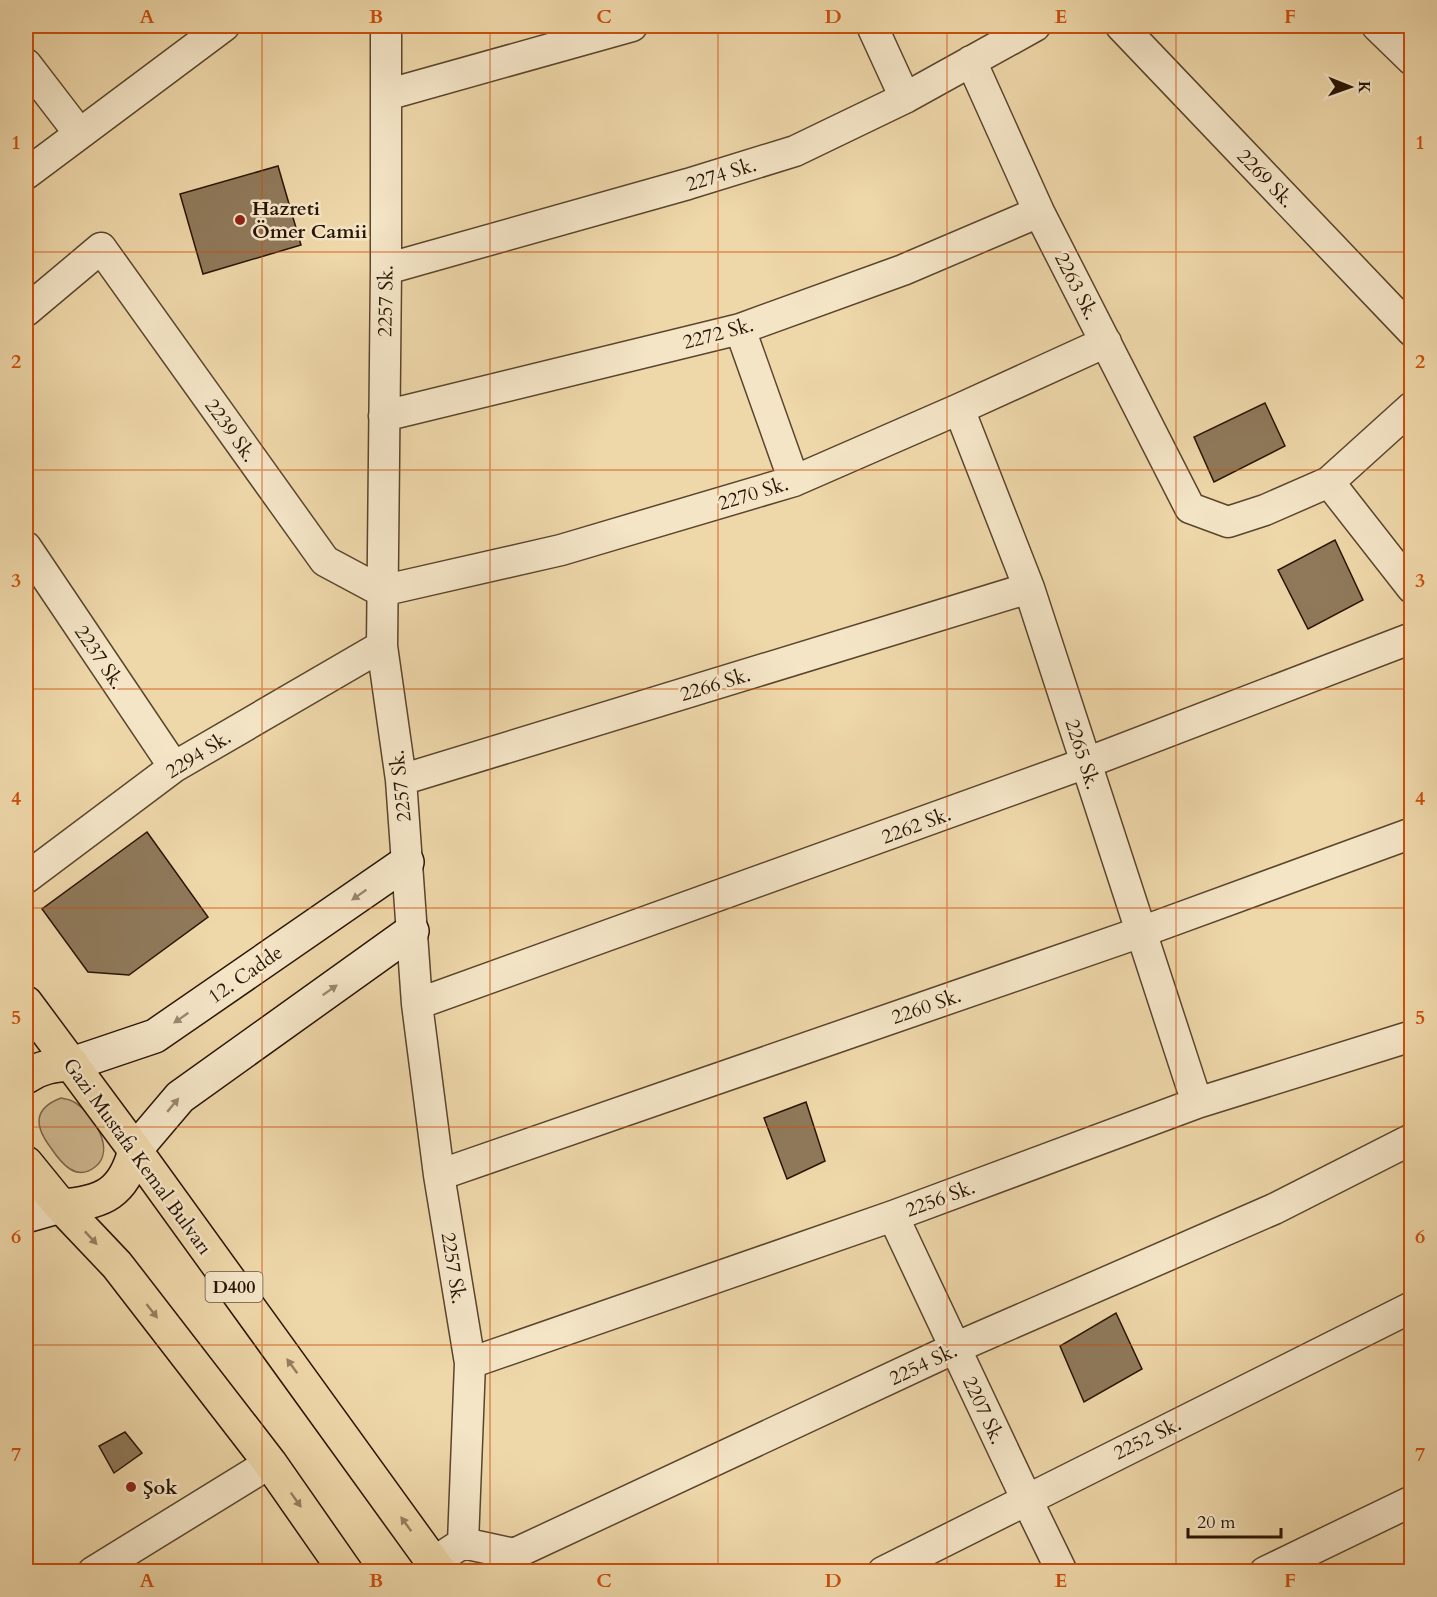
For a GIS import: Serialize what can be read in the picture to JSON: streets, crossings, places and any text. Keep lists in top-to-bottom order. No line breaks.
{"streets":{"highway":["Gazi Mustafa Kemal Bulvarı","D400"],"main road":["12. Cadde"],"street":["2274 Sk.","2269 Sk.","2263 Sk.","2257 Sk.","2272 Sk.","2239 Sk.","2270 Sk.","2237 Sk.","2266 Sk.","2294 Sk.","2265 Sk.","2262 Sk.","2260 Sk.","2256 Sk.","2254 Sk.","2207 Sk.","2252 Sk."]},"crossings":[["2274 Sk.","2263 Sk."],["2274 Sk.","2257 Sk."],["2263 Sk.","2272 Sk."],["2263 Sk.","2270 Sk."],["2257 Sk.","2272 Sk."],["2257 Sk.","2239 Sk."],["2257 Sk.","2270 Sk."],["2257 Sk.","2266 Sk."],["2257 Sk.","2294 Sk."],["2257 Sk.","2262 Sk."],["2257 Sk.","12. Cadde"],["2257 Sk.","2260 Sk."],["2257 Sk.","2256 Sk."],["2257 Sk.","2254 Sk."],["2239 Sk.","2270 Sk."],["2270 Sk.","2265 Sk."],["2237 Sk.","2294 Sk."],["2266 Sk.","2265 Sk."],["2265 Sk.","2262 Sk."],["2265 Sk.","2260 Sk."],["2265 Sk.","2256 Sk."],["12. Cadde","Gazi Mustafa Kemal Bulvarı"],["2256 Sk.","2207 Sk."],["2254 Sk.","2207 Sk."],["2207 Sk.","2252 Sk."]],"places":["Hazreti Ömer Camii","Şok"],"scale_bar":"20 m","north":"right","grid":{"columns":["A","B","C","D","E","F"],"rows":["1","2","3","4","5","6","7"]}}
